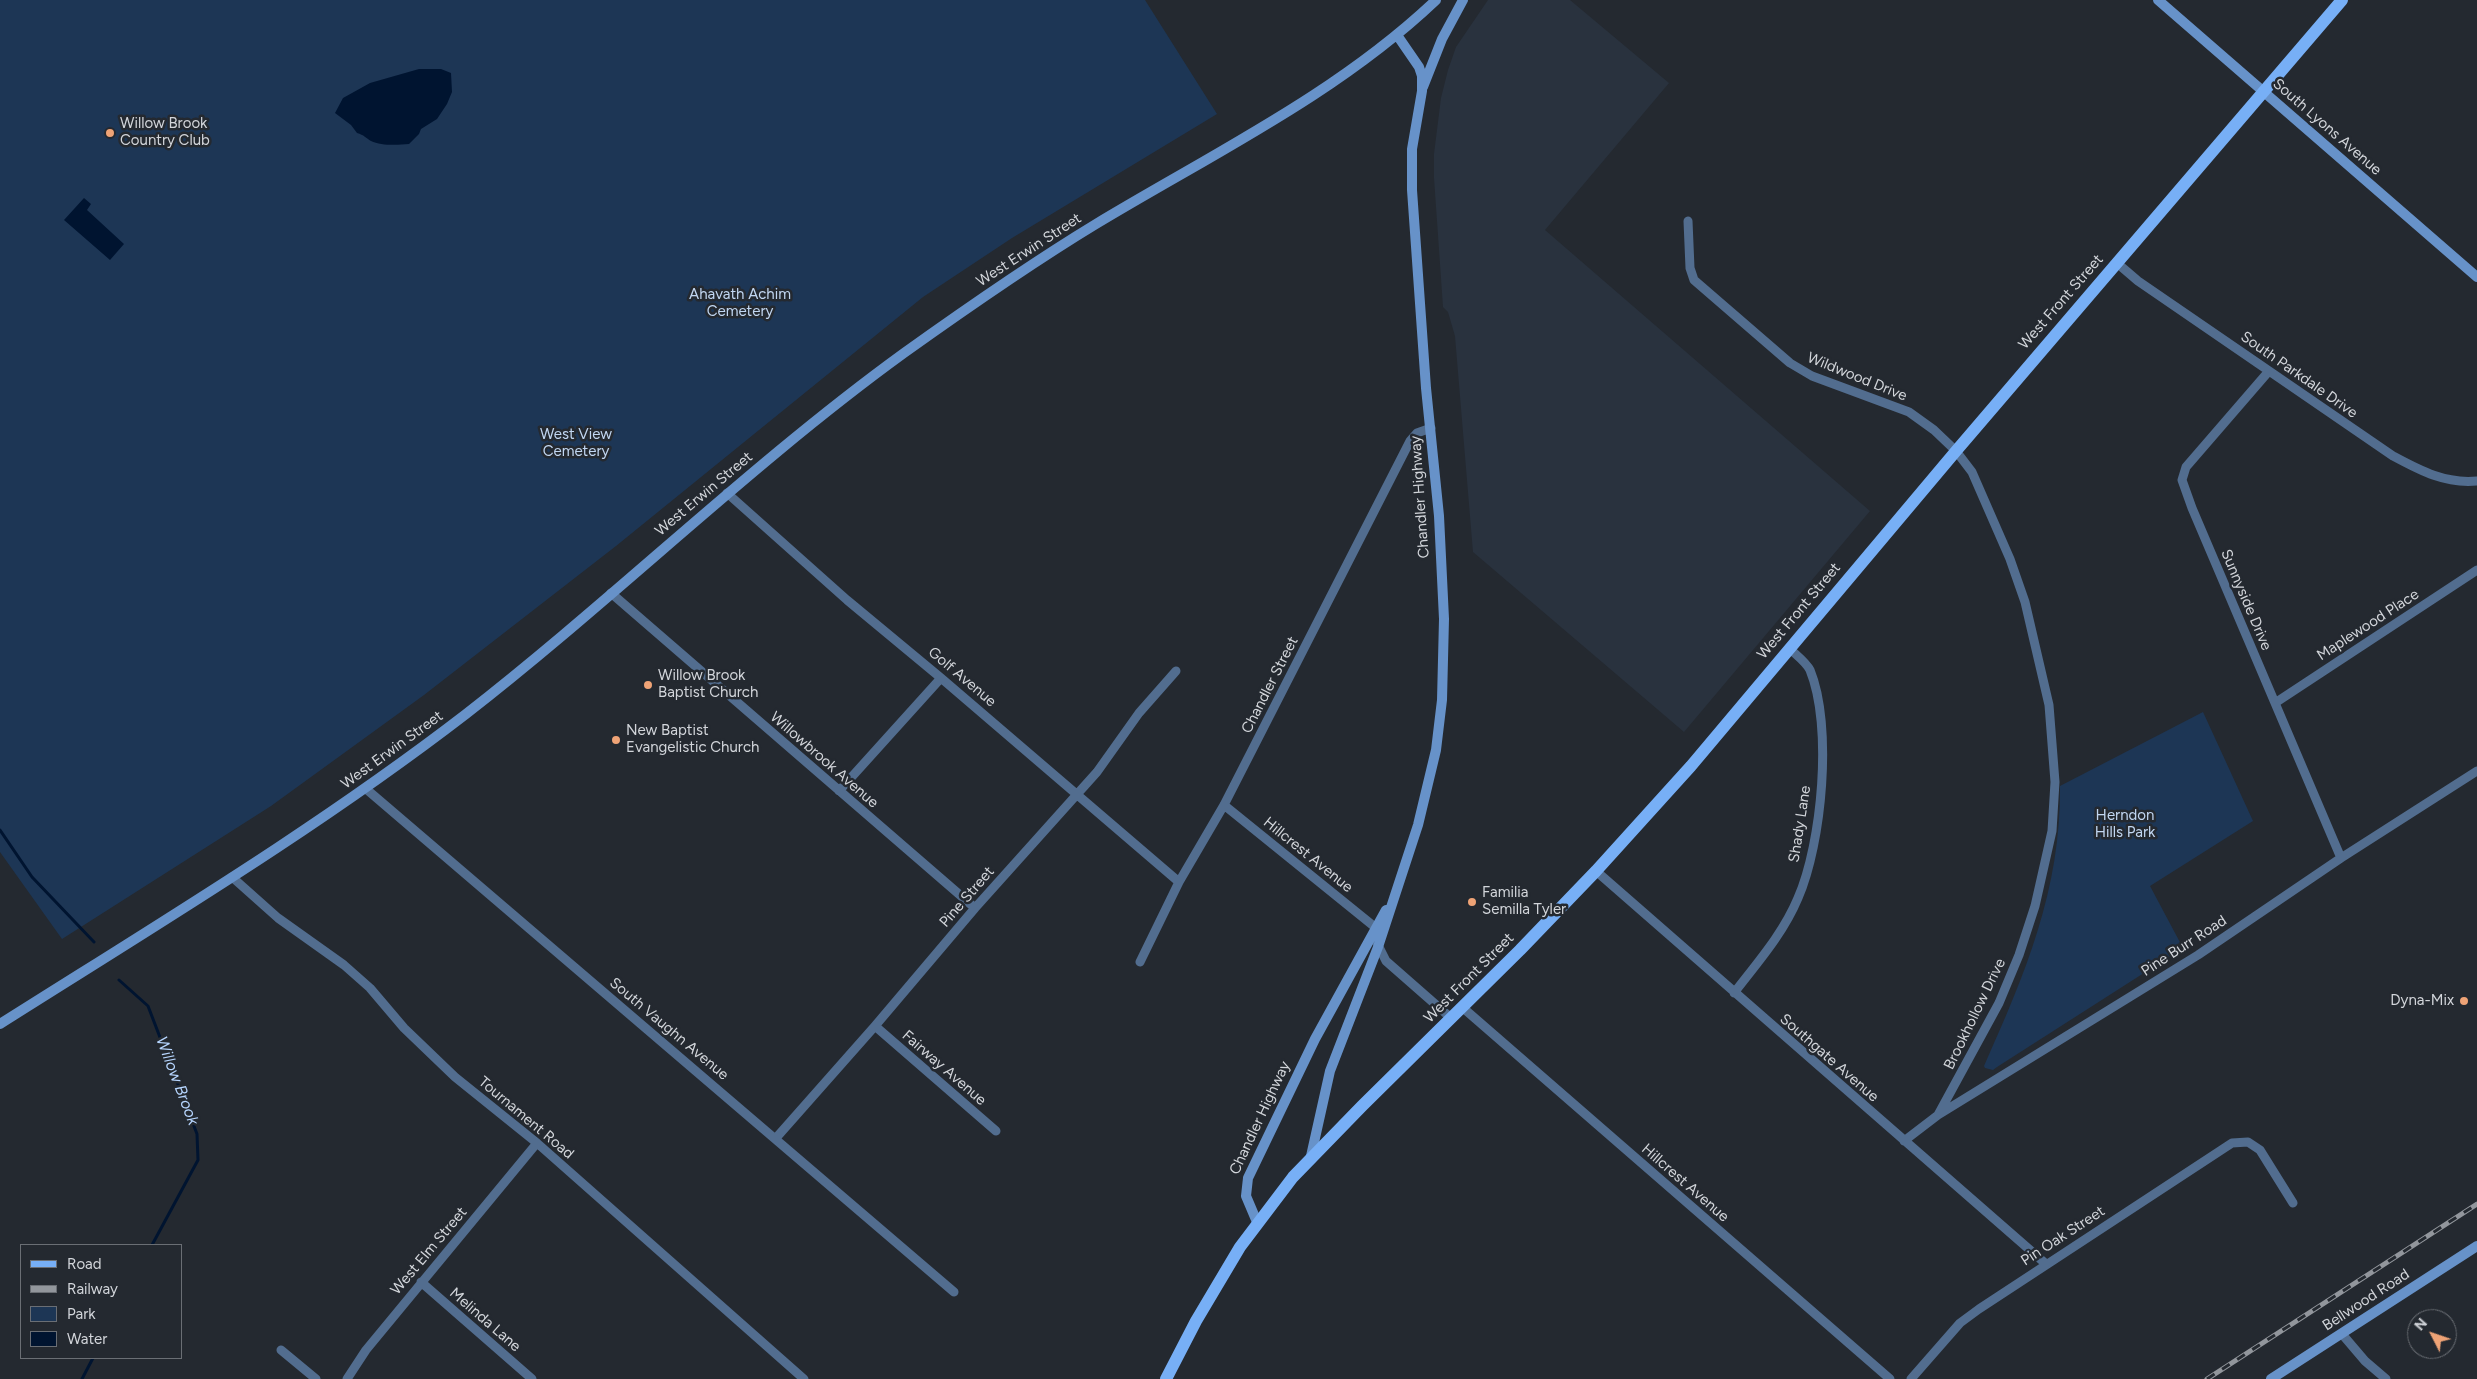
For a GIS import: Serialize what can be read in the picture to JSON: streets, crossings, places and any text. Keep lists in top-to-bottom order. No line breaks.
{"streets":{"main road":["West Front Street"],"street":["South Lyons Avenue","West Erwin Street","South Parkdale Drive","Wildwood Drive","Chandler Highway","Sunnyside Drive","Maplewood Place","Golf Avenue","Chandler Street","Willowbrook Avenue","Shady Lane","Hillcrest Avenue","Pine Street","Pine Burr Road","Brookhollow Drive","South Vaughn Avenue","Southgate Avenue","Fairway Avenue","Tournament Road","Pin Oak Street","West Elm Street","Bellwood Road","Melinda Lane"]},"crossings":[["South Lyons Avenue","West Front Street"],["West Erwin Street","Chandler Highway"],["West Erwin Street","Golf Avenue"],["West Erwin Street","Willowbrook Avenue"],["West Erwin Street","South Vaughn Avenue"],["West Erwin Street","Tournament Road"],["West Front Street","South Parkdale Drive"],["West Front Street","Wildwood Drive"],["West Front Street","Chandler Highway"],["West Front Street","Shady Lane"],["West Front Street","Hillcrest Avenue"],["West Front Street","Southgate Avenue"],["South Parkdale Drive","Sunnyside Drive"],["Wildwood Drive","Brookhollow Drive"],["Chandler Highway","Chandler Street"],["Chandler Highway","Hillcrest Avenue"],["Sunnyside Drive","Maplewood Place"],["Sunnyside Drive","Pine Burr Road"],["Golf Avenue","Chandler Street"],["Golf Avenue","Pine Street"],["Chandler Street","Hillcrest Avenue"],["Willowbrook Avenue","Pine Street"],["Shady Lane","Southgate Avenue"],["Pine Street","South Vaughn Avenue"],["Pine Street","Fairway Avenue"],["Pine Burr Road","Brookhollow Drive"],["Pine Burr Road","Southgate Avenue"],["Southgate Avenue","Pin Oak Street"],["Tournament Road","West Elm Street"],["West Elm Street","Melinda Lane"]],"water":["Willow Brook"],"parks":["Ahavath Achim Cemetery","West View Cemetery","Herndon Hills Park"],"places":["Willow Brook Country Club","Willow Brook Baptist Church","New Baptist Evangelistic Church","Familia Semilla Tyler","Dyna-Mix"],"legend":["Road","Railway","Park","Water"],"north":"top left"}
